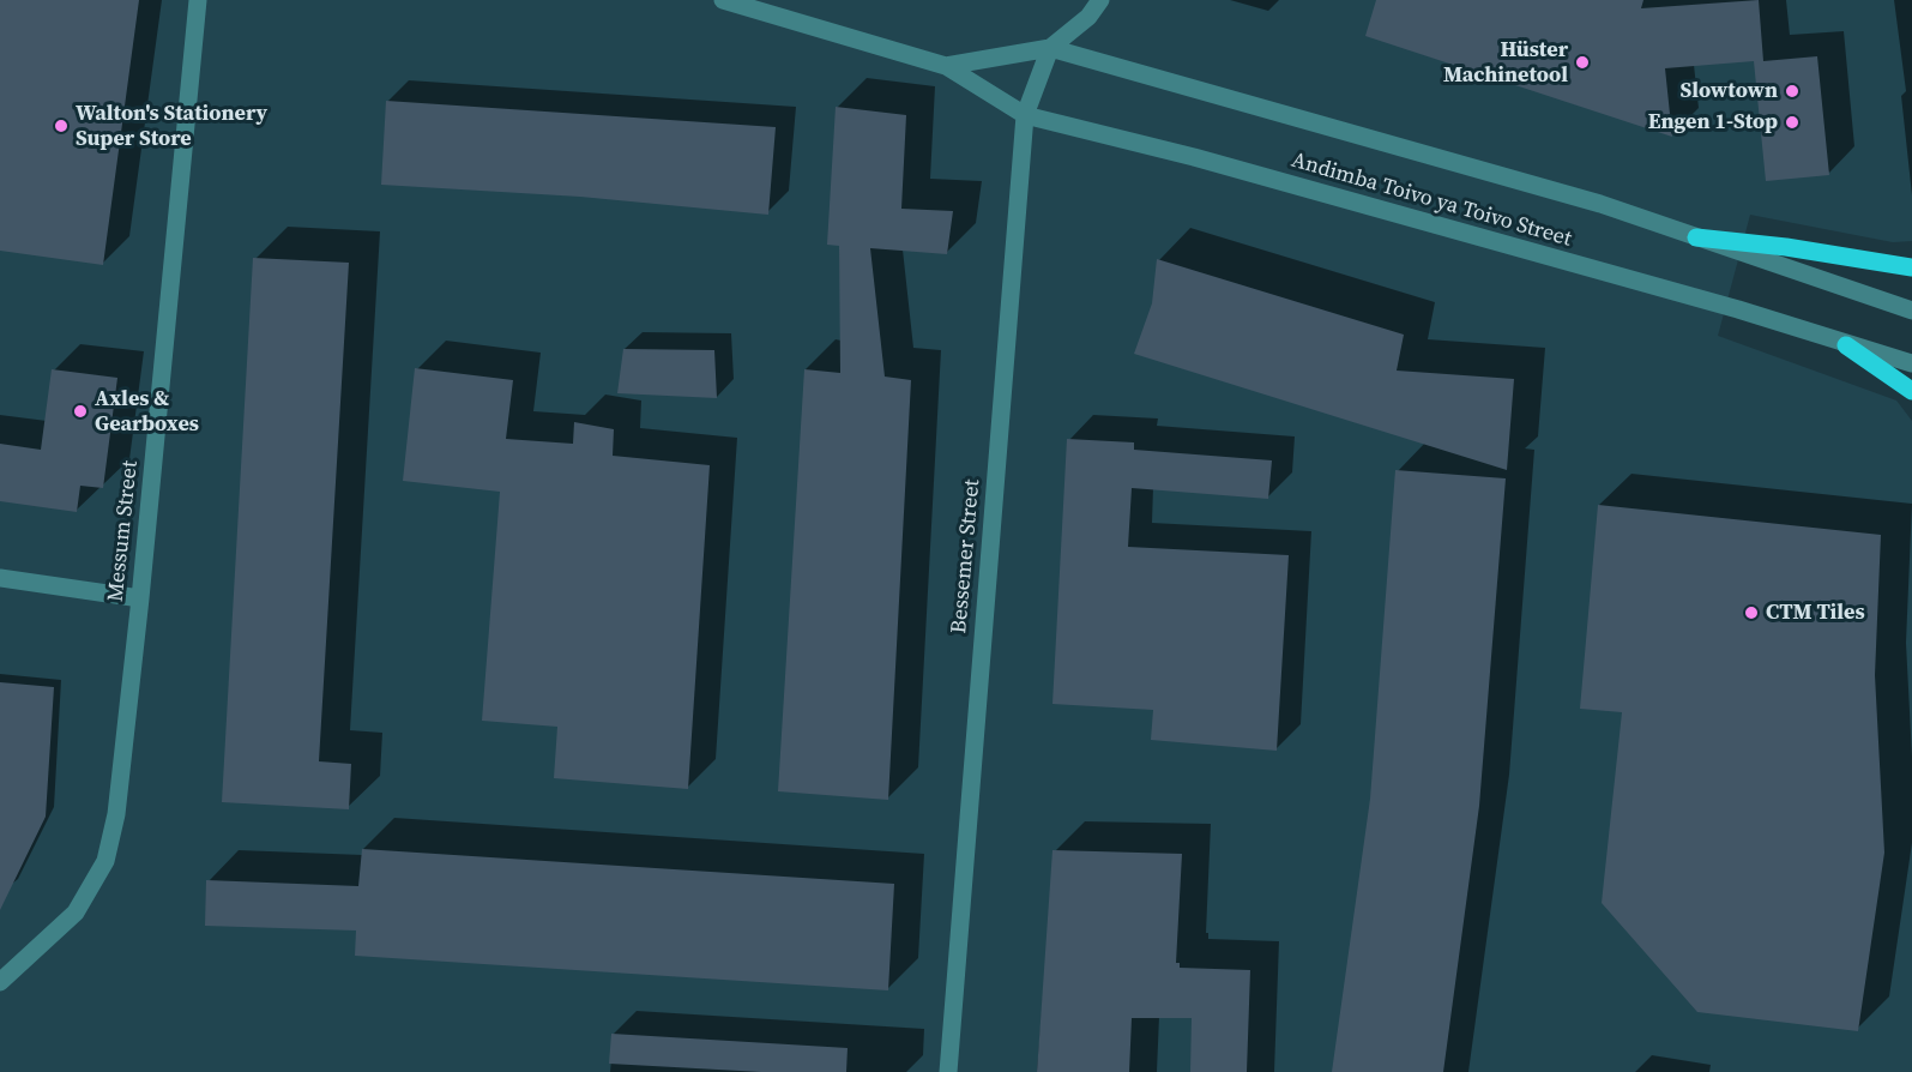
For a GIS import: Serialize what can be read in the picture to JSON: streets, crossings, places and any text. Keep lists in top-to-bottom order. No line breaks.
{"streets":{"street":["Andimba Toivo ya Toivo Street","Messum Street","Bessemer Street"]},"crossings":[["Andimba Toivo ya Toivo Street","Bessemer Street"]],"places":["Hüster Machinetool","Slowtown","Engen 1-Stop","Walton's Stationery Super Store","Axles & Gearboxes","CTM Tiles"]}
